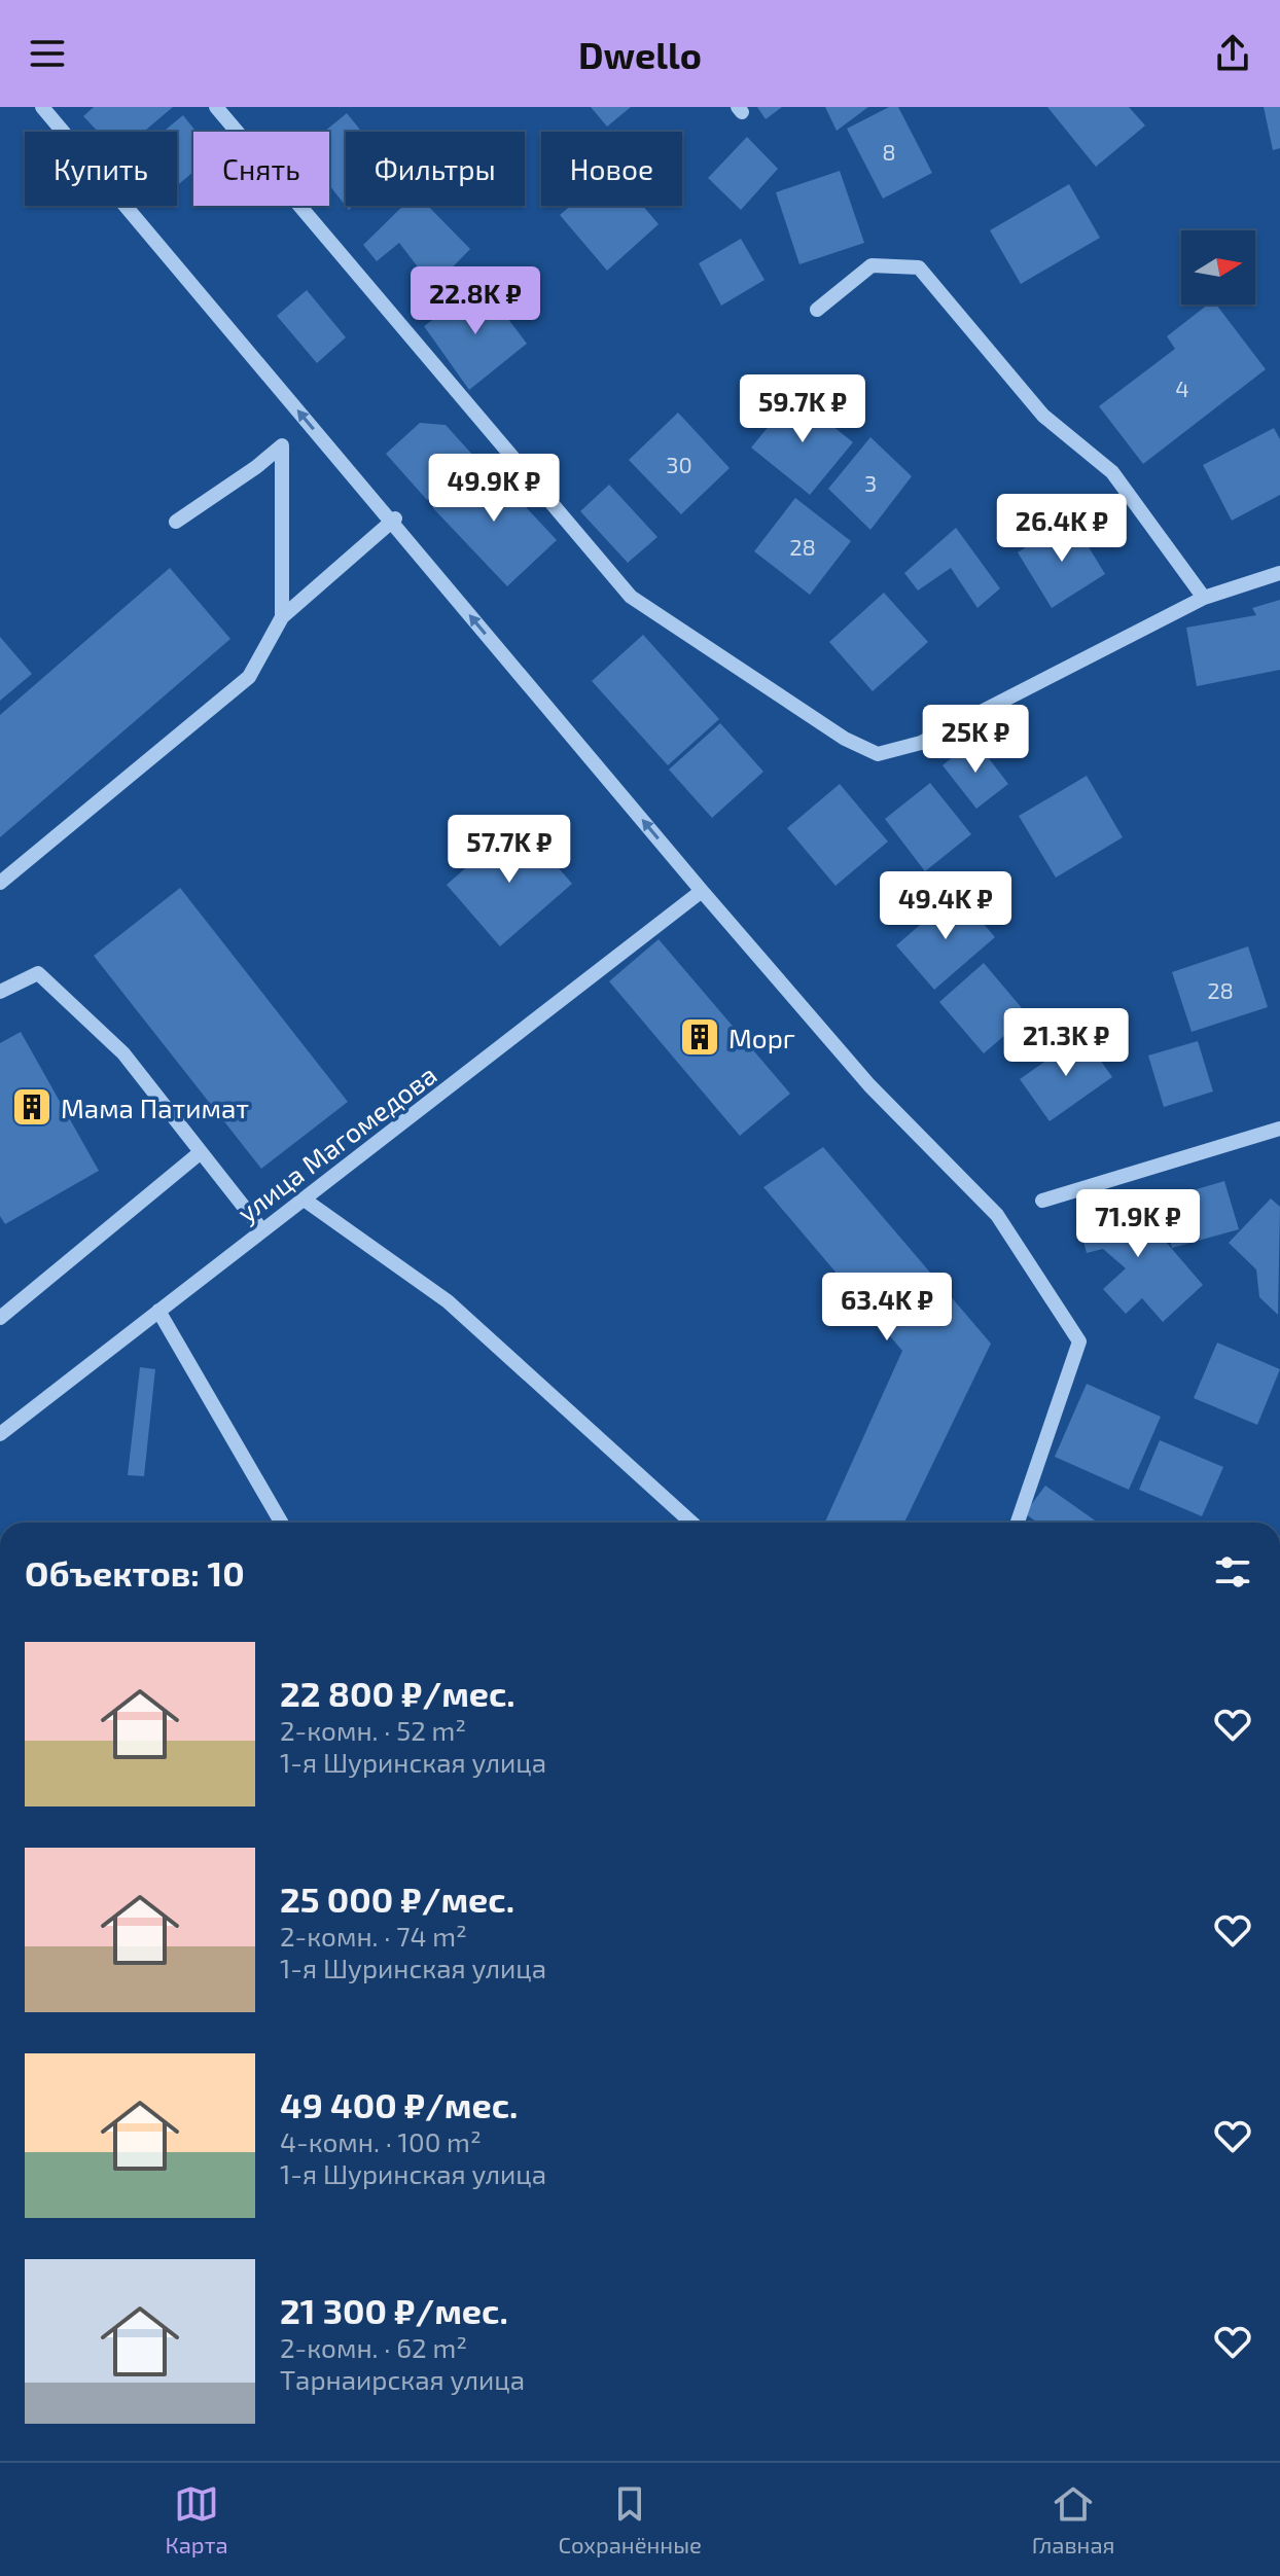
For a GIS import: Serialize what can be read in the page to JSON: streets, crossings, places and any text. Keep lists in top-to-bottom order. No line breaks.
{"streets":{"street":["улица Магомедова"]},"places":{"building":["Морг","Мама Патимат"]},"house_numbers":["8","4","30","3","28","28"],"north":"right","page":{"header":"Dwello","chip":["Купить","Снять","Фильтры","Новое"],"price":["22.8K ₽","59.7K ₽","49.9K ₽","26.4K ₽","25K ₽","57.7K ₽","49.4K ₽","21.3K ₽","71.9K ₽","63.4K ₽"],"heading":"Объектов: 10","list":[{"name":"22 800 ₽/мес.","note":"2-комн. · 52 m² · 1-я Шуринская улица"},{"name":"25 000 ₽/мес.","note":"2-комн. · 74 m² · 1-я Шуринская улица"},{"name":"49 400 ₽/мес.","note":"4-комн. · 100 m² · 1-я Шуринская улица"},{"name":"21 300 ₽/мес.","note":"2-комн. · 62 m² · Тарнаирская улица"}],"tabs":["Карта","Сохранённые","Главная"]}}
